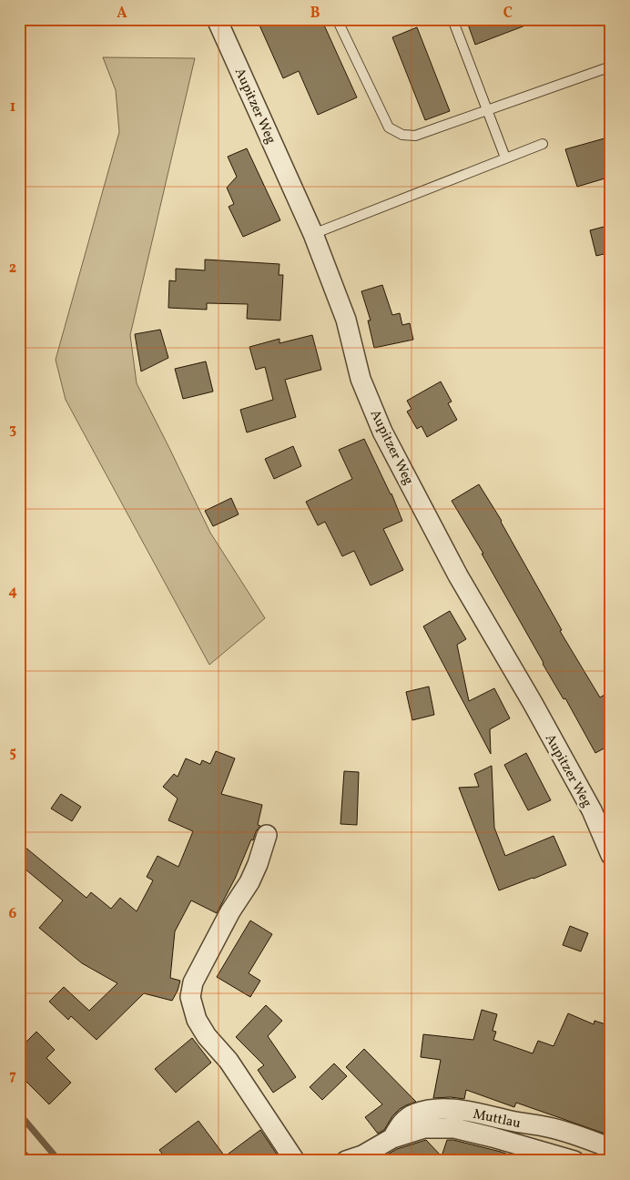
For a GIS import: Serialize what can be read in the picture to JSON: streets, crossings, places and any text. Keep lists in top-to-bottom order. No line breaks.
{"streets":{"street":["Aupitzer Weg","Muttlau"]},"grid":{"columns":["A","B","C"],"rows":["1","2","3","4","5","6","7"]}}
